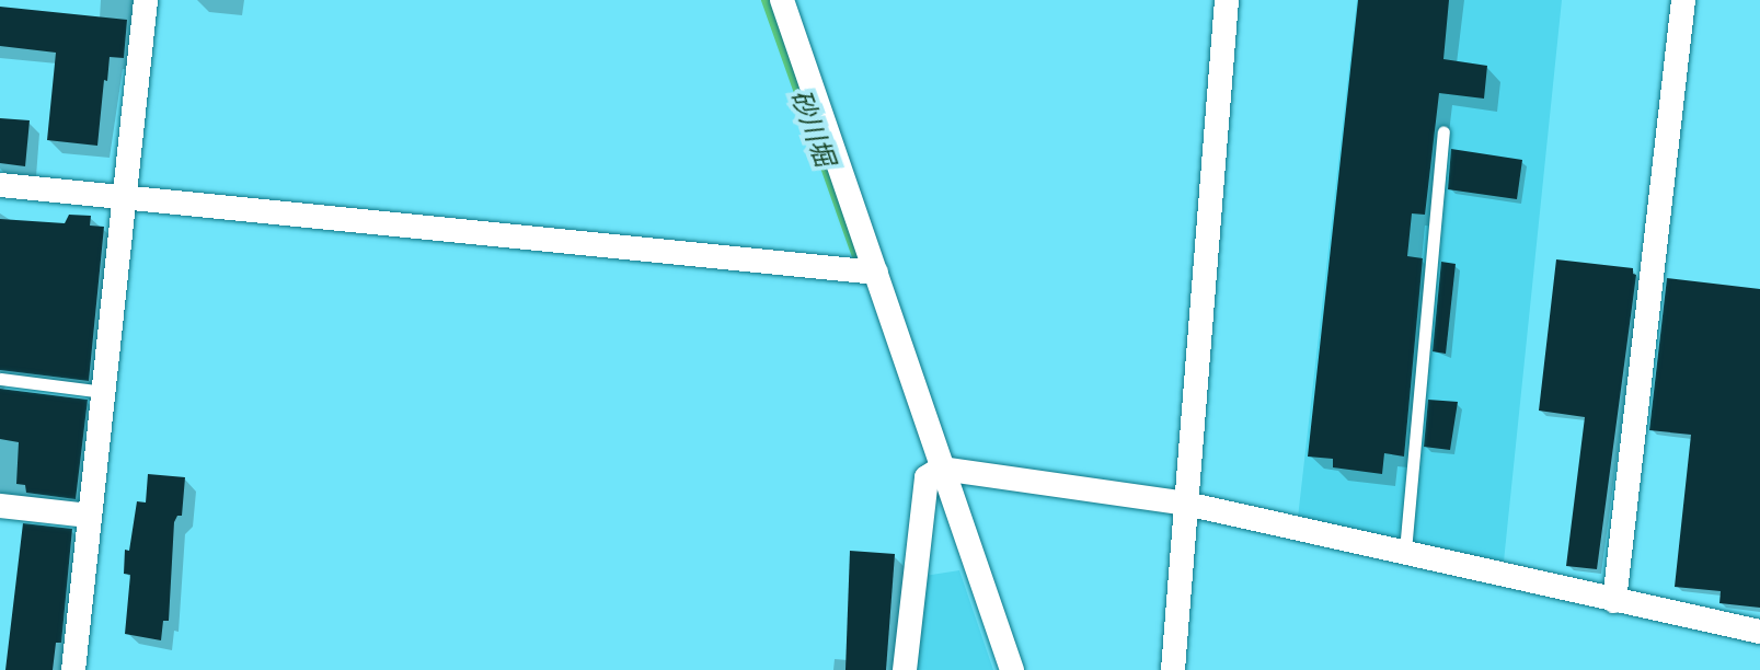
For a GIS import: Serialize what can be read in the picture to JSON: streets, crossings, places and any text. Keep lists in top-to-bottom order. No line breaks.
{"water":["砂川堀"]}
